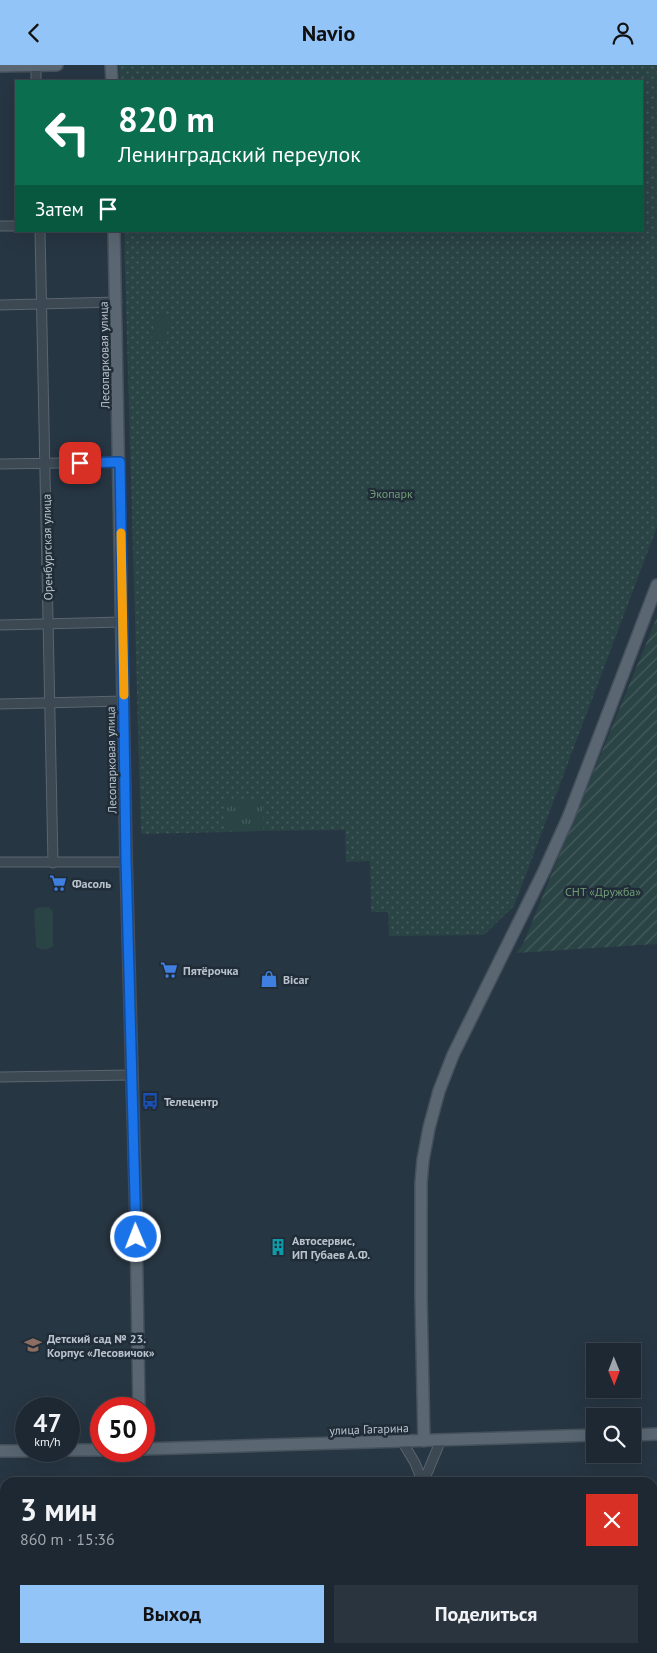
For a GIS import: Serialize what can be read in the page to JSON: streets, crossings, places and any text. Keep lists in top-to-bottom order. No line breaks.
{"streets":{"main road":["Лесопарковая улица","улица Гагарина"],"street":["Оренбургская улица"]},"parks":["Экопарк","СНТ «Дружба»"],"places":{"supermarket":["Фасоль","Пятёрочка"],"shop":["Bicar"],"bus stop":["Телецентр"],"building":["Автосервис, ИП Губаев А.Ф."],"school or university":["Детский сад № 23. Корпус «Лесовичок»"]},"north":"bottom","page":{"header":"Navio","turn":["820 m","Ленинградский переулок"],"then":"Затем","speed":"47 km/h","limit":"50","heading":["3 мин","860 m · 15:36"],"buttons":["Выход","Поделиться"]}}
